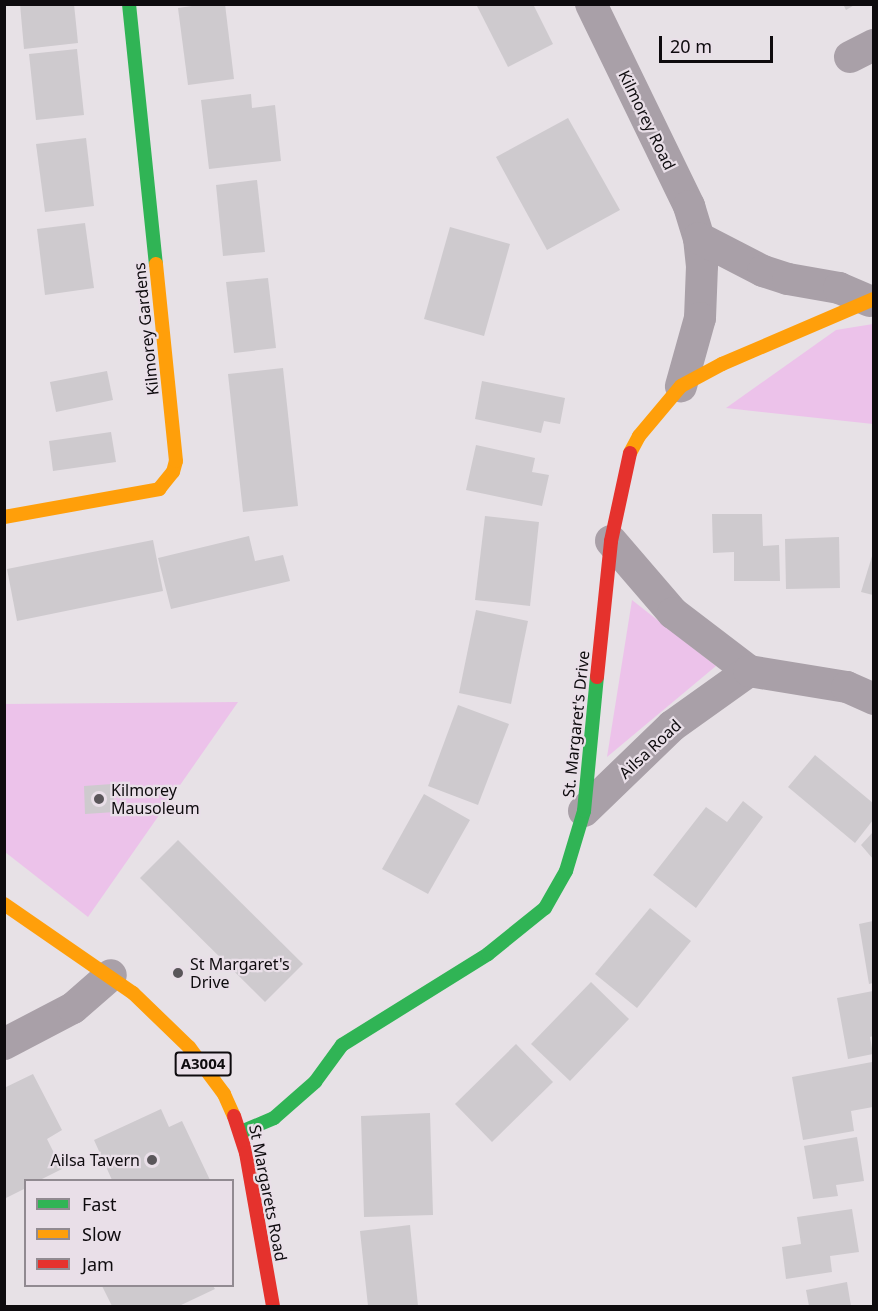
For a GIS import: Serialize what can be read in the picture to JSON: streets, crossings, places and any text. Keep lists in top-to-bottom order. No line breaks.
{"streets":{"street":["Kilmorey Road","Kilmorey Gardens","St. Margaret's Drive","Ailsa Road","A3004","St Margarets Road"]},"crossings":[["Kilmorey Road","St. Margaret's Drive"],["St. Margaret's Drive","Ailsa Road"],["St. Margaret's Drive","St Margarets Road"]],"places":["Kilmorey Mausoleum","St Margaret's Drive","Ailsa Tavern"],"legend":["Fast","Slow","Jam"],"scale_bar":"20 m"}
